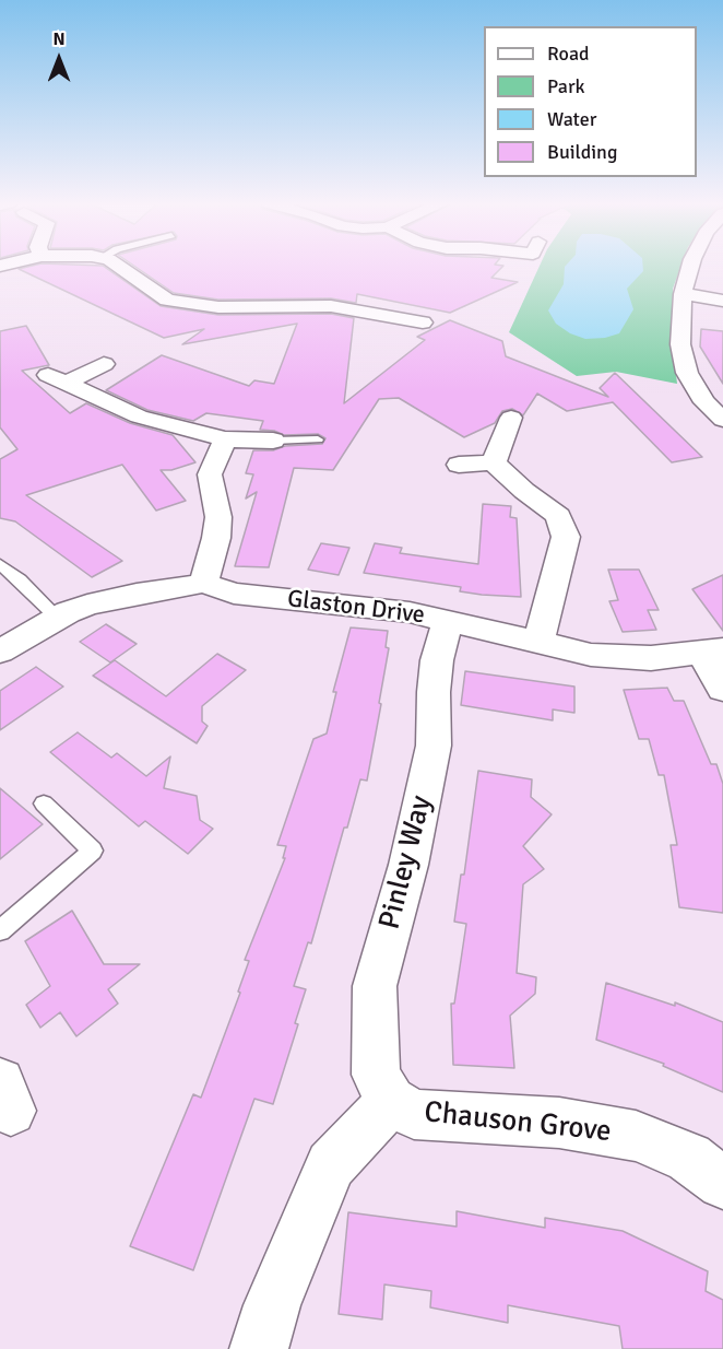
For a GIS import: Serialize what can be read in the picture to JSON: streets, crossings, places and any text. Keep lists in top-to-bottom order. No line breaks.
{"streets":{"street":["Glaston Drive","Pinley Way","Chauson Grove"]},"crossings":[["Glaston Drive","Pinley Way"],["Pinley Way","Chauson Grove"]],"legend":["Road","Park","Water","Building"],"north":"top"}
